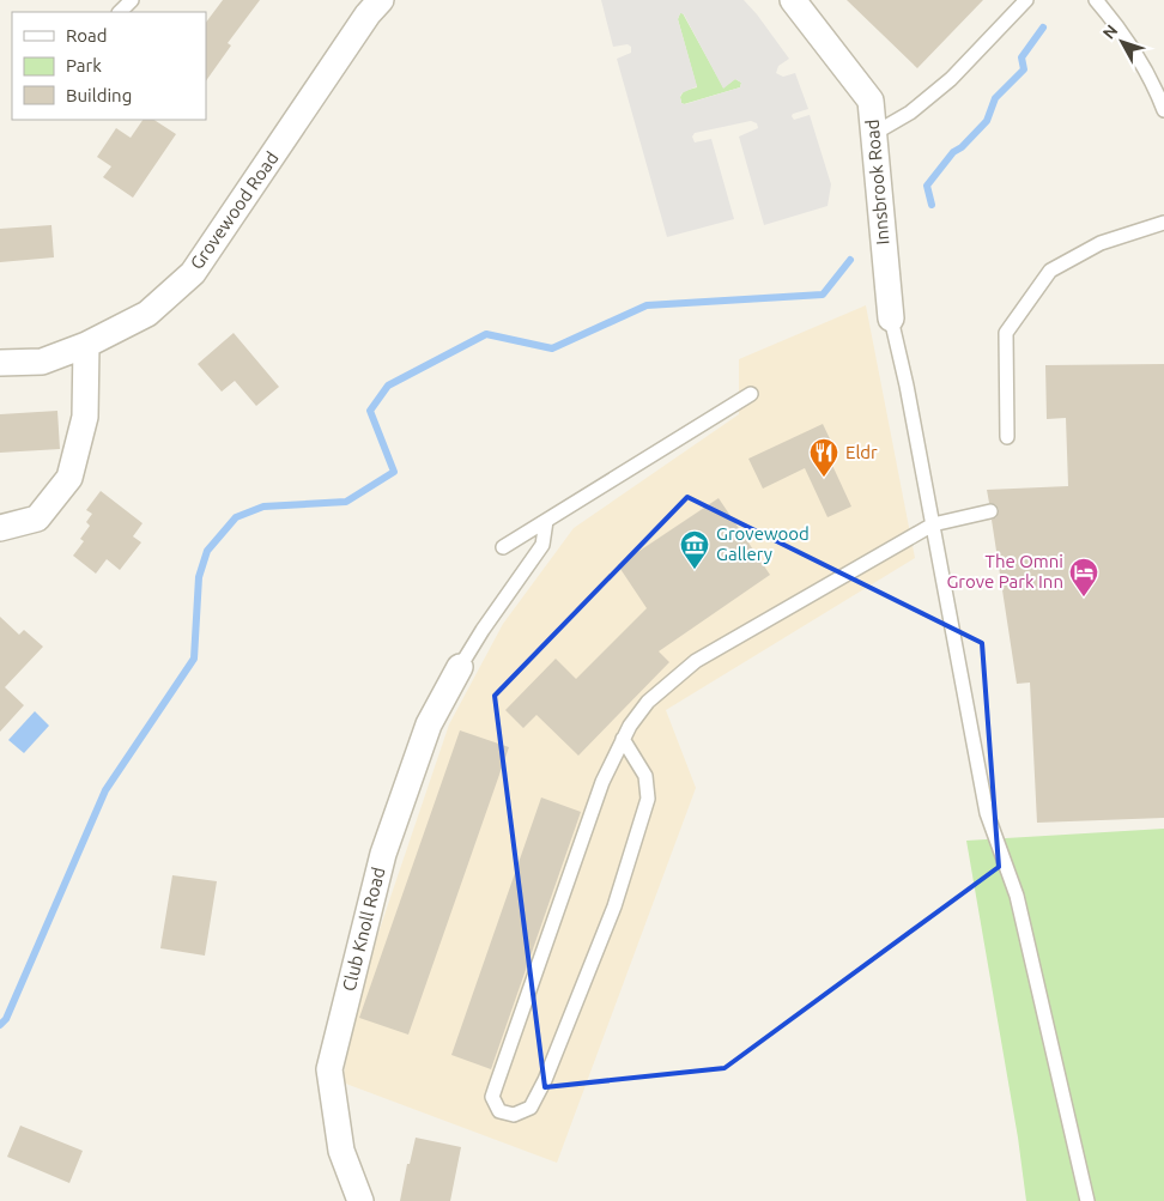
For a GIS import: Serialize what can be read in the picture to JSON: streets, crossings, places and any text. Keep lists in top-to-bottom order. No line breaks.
{"streets":{"street":["Innsbrook Road","Grovewood Road","Club Knoll Road"]},"places":{"restaurant":["Eldr"],"museum":["Grovewood Gallery"],"hotel":["The Omni Grove Park Inn"]},"legend":["Road","Park","Building"],"north":"top left"}
